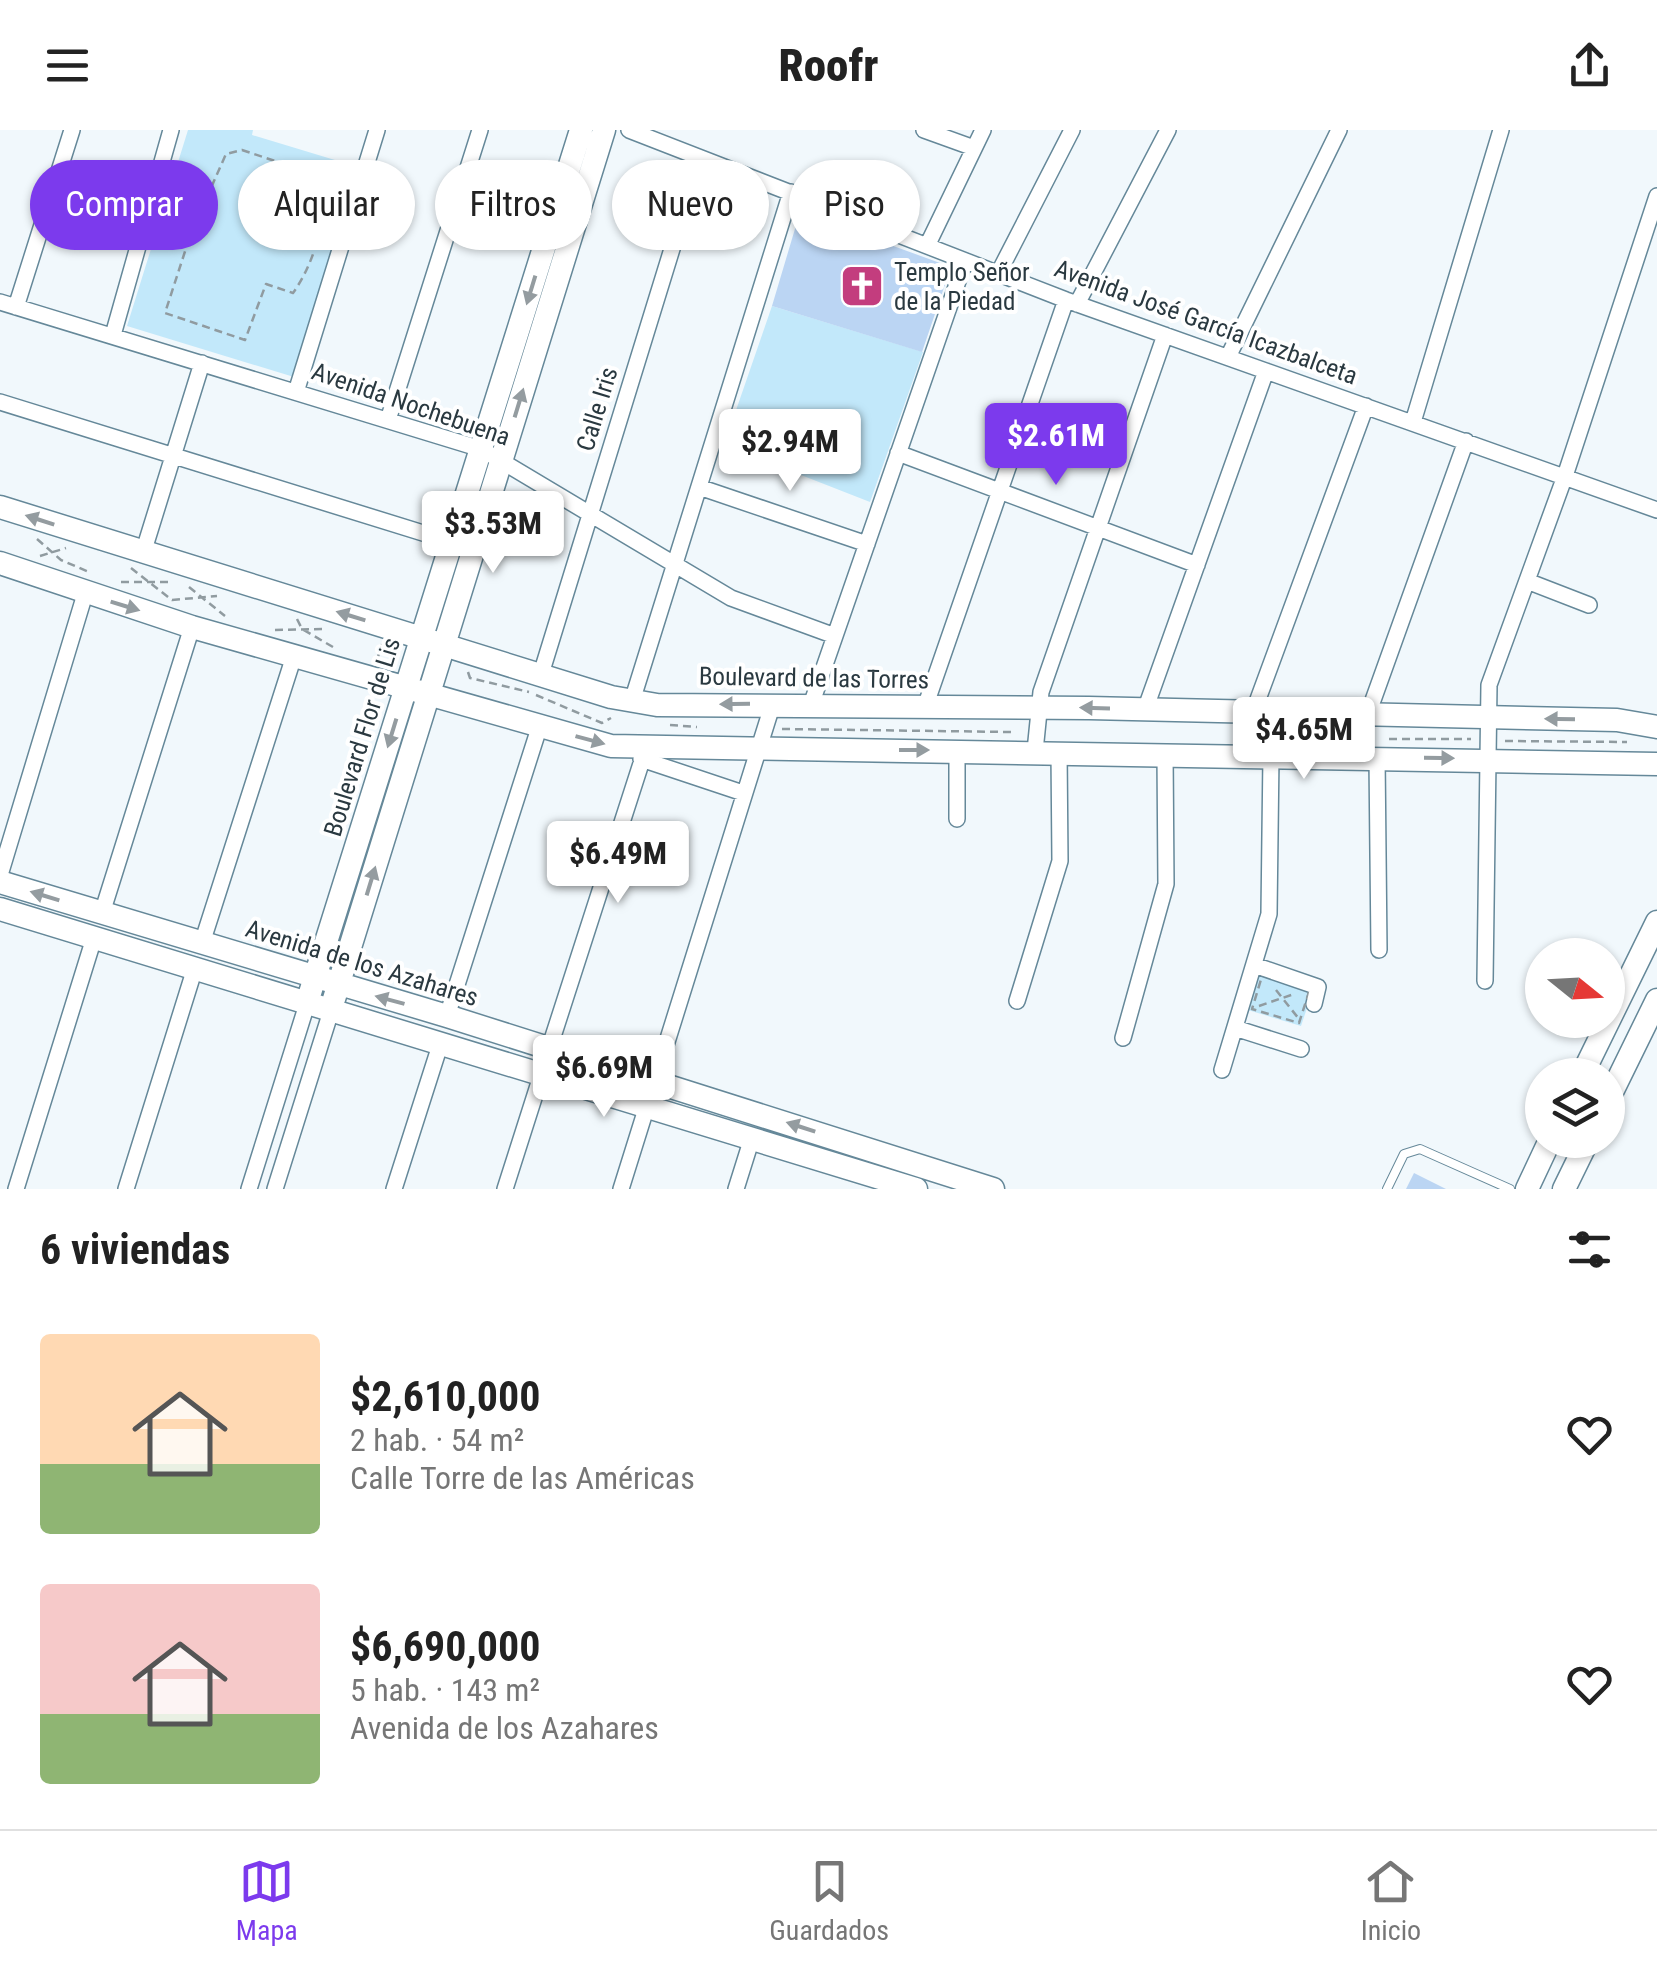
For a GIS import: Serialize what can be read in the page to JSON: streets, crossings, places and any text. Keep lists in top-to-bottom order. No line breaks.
{"streets":{"street":["Avenida José García Icazbalceta","Avenida Nochebuena","Calle Iris","Boulevard de las Torres","Boulevard Flor de Lis","Avenida de los Azahares"]},"crossings":[["Avenida José García Icazbalceta","Calle Iris"],["Avenida Nochebuena","Calle Iris"],["Avenida Nochebuena","Boulevard Flor de Lis"],["Calle Iris","Boulevard de las Torres"],["Boulevard de las Torres","Boulevard Flor de Lis"],["Boulevard Flor de Lis","Avenida de los Azahares"]],"places":{"church":["Templo Señor de la Piedad"]},"north":"right","page":{"header":"Roofr","chip":["Comprar","Alquilar","Filtros","Nuevo","Piso"],"price":["$2.61M","$2.94M","$3.53M","$4.65M","$6.49M","$6.69M"],"heading":"6 viviendas","list":[{"name":"$2,610,000","note":"2 hab. · 54 m² · Calle Torre de las Américas"},{"name":"$6,690,000","note":"5 hab. · 143 m² · Avenida de los Azahares"}],"tabs":["Mapa","Guardados","Inicio"]}}
